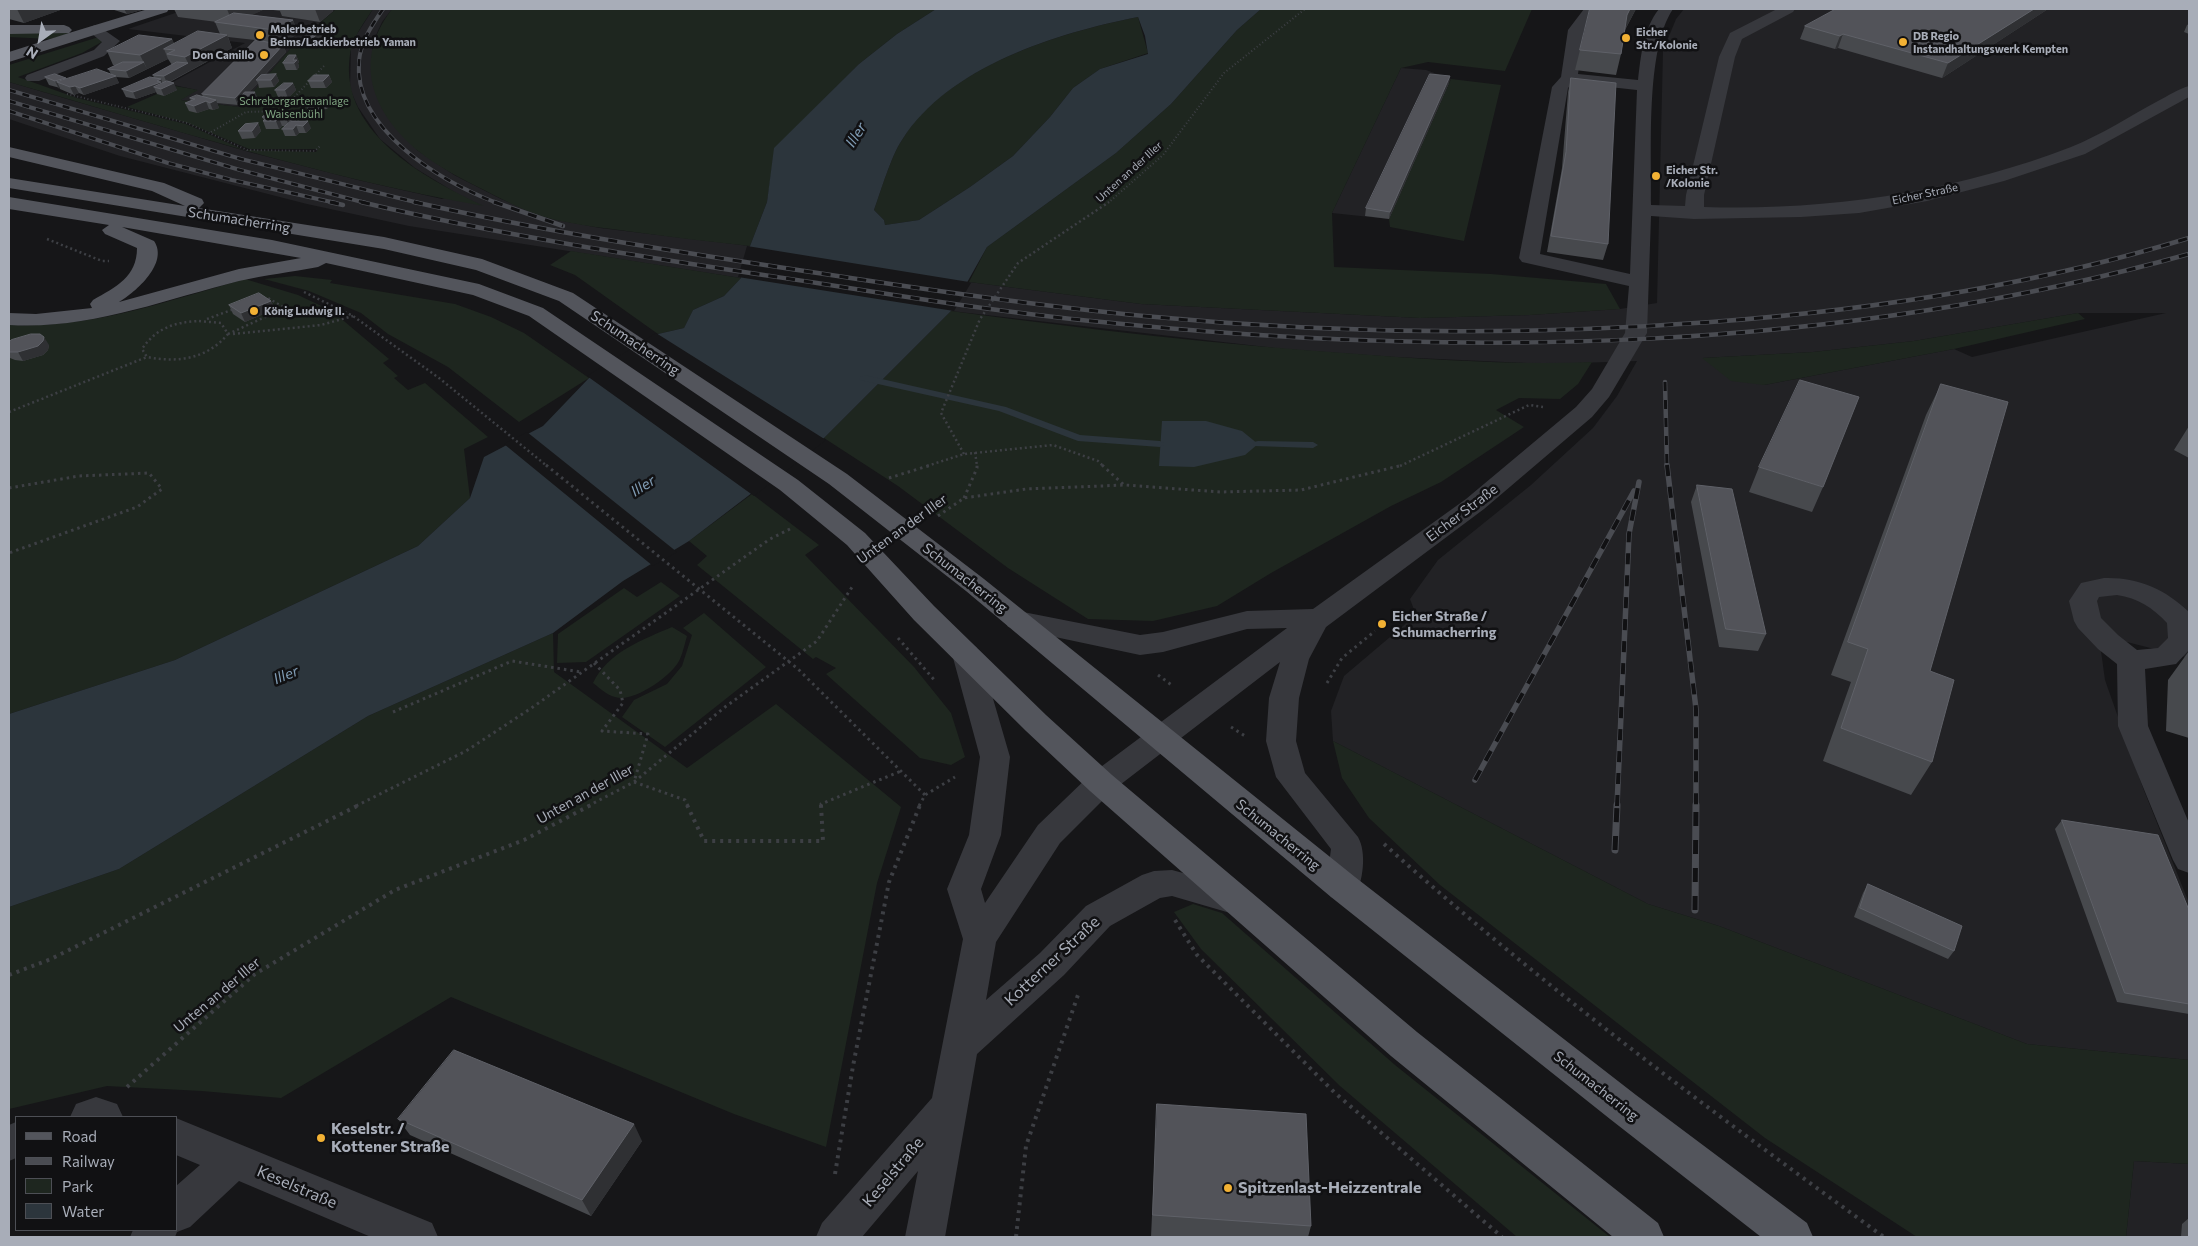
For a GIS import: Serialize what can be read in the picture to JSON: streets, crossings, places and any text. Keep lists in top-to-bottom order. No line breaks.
{"streets":{"main road":["Schumacherring"],"street":["Eicher Straße","Kotterner Straße","Keselstraße"],"path":["Unten an der Iller"]},"crossings":[["Unten an der Iller","Eicher Straße"],["Eicher Straße","Schumacherring"],["Schumacherring","Kotterner Straße"]],"water":["Iller"],"parks":["Schrebergartenanlage Waisenbühl"],"places":["Malerbetrieb Beims/Lackierbetrieb Yaman","Eicher Str./Kolonie","DB Regio Instandhaltungswerk Kempten","Don Camillo","Eicher Str. /Kolonie","König Ludwig II.","Eicher Straße / Schumacherring","Keselstr. / Kottener Straße","Spitzenlast-Heizzentrale"],"legend":["Road","Railway","Park","Water"],"north":"bottom left"}
